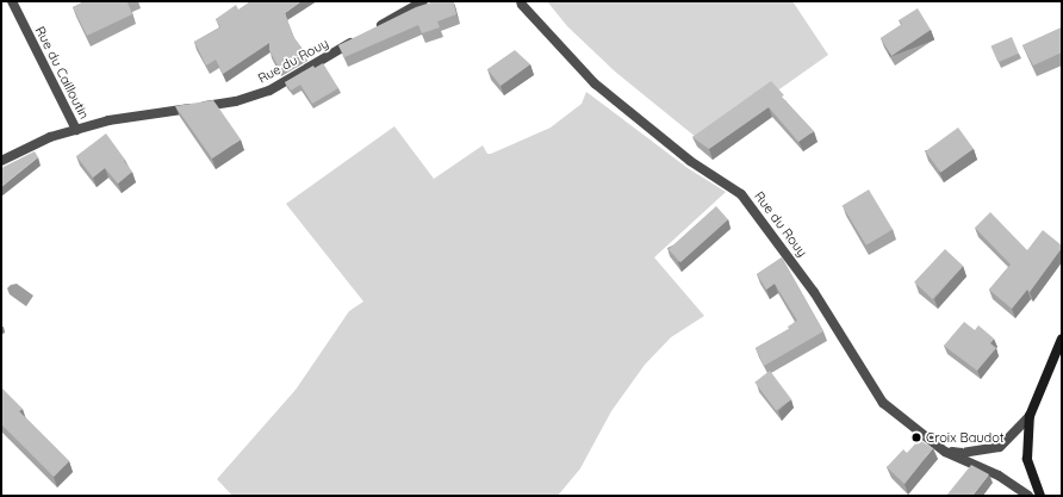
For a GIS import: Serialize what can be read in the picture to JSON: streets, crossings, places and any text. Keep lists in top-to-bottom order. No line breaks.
{"streets":{"street":["Rue du Rouy","Rue du Cailloutin"]},"crossings":[["Rue du Rouy","Rue du Cailloutin"]],"places":["Croix Baudot"]}
